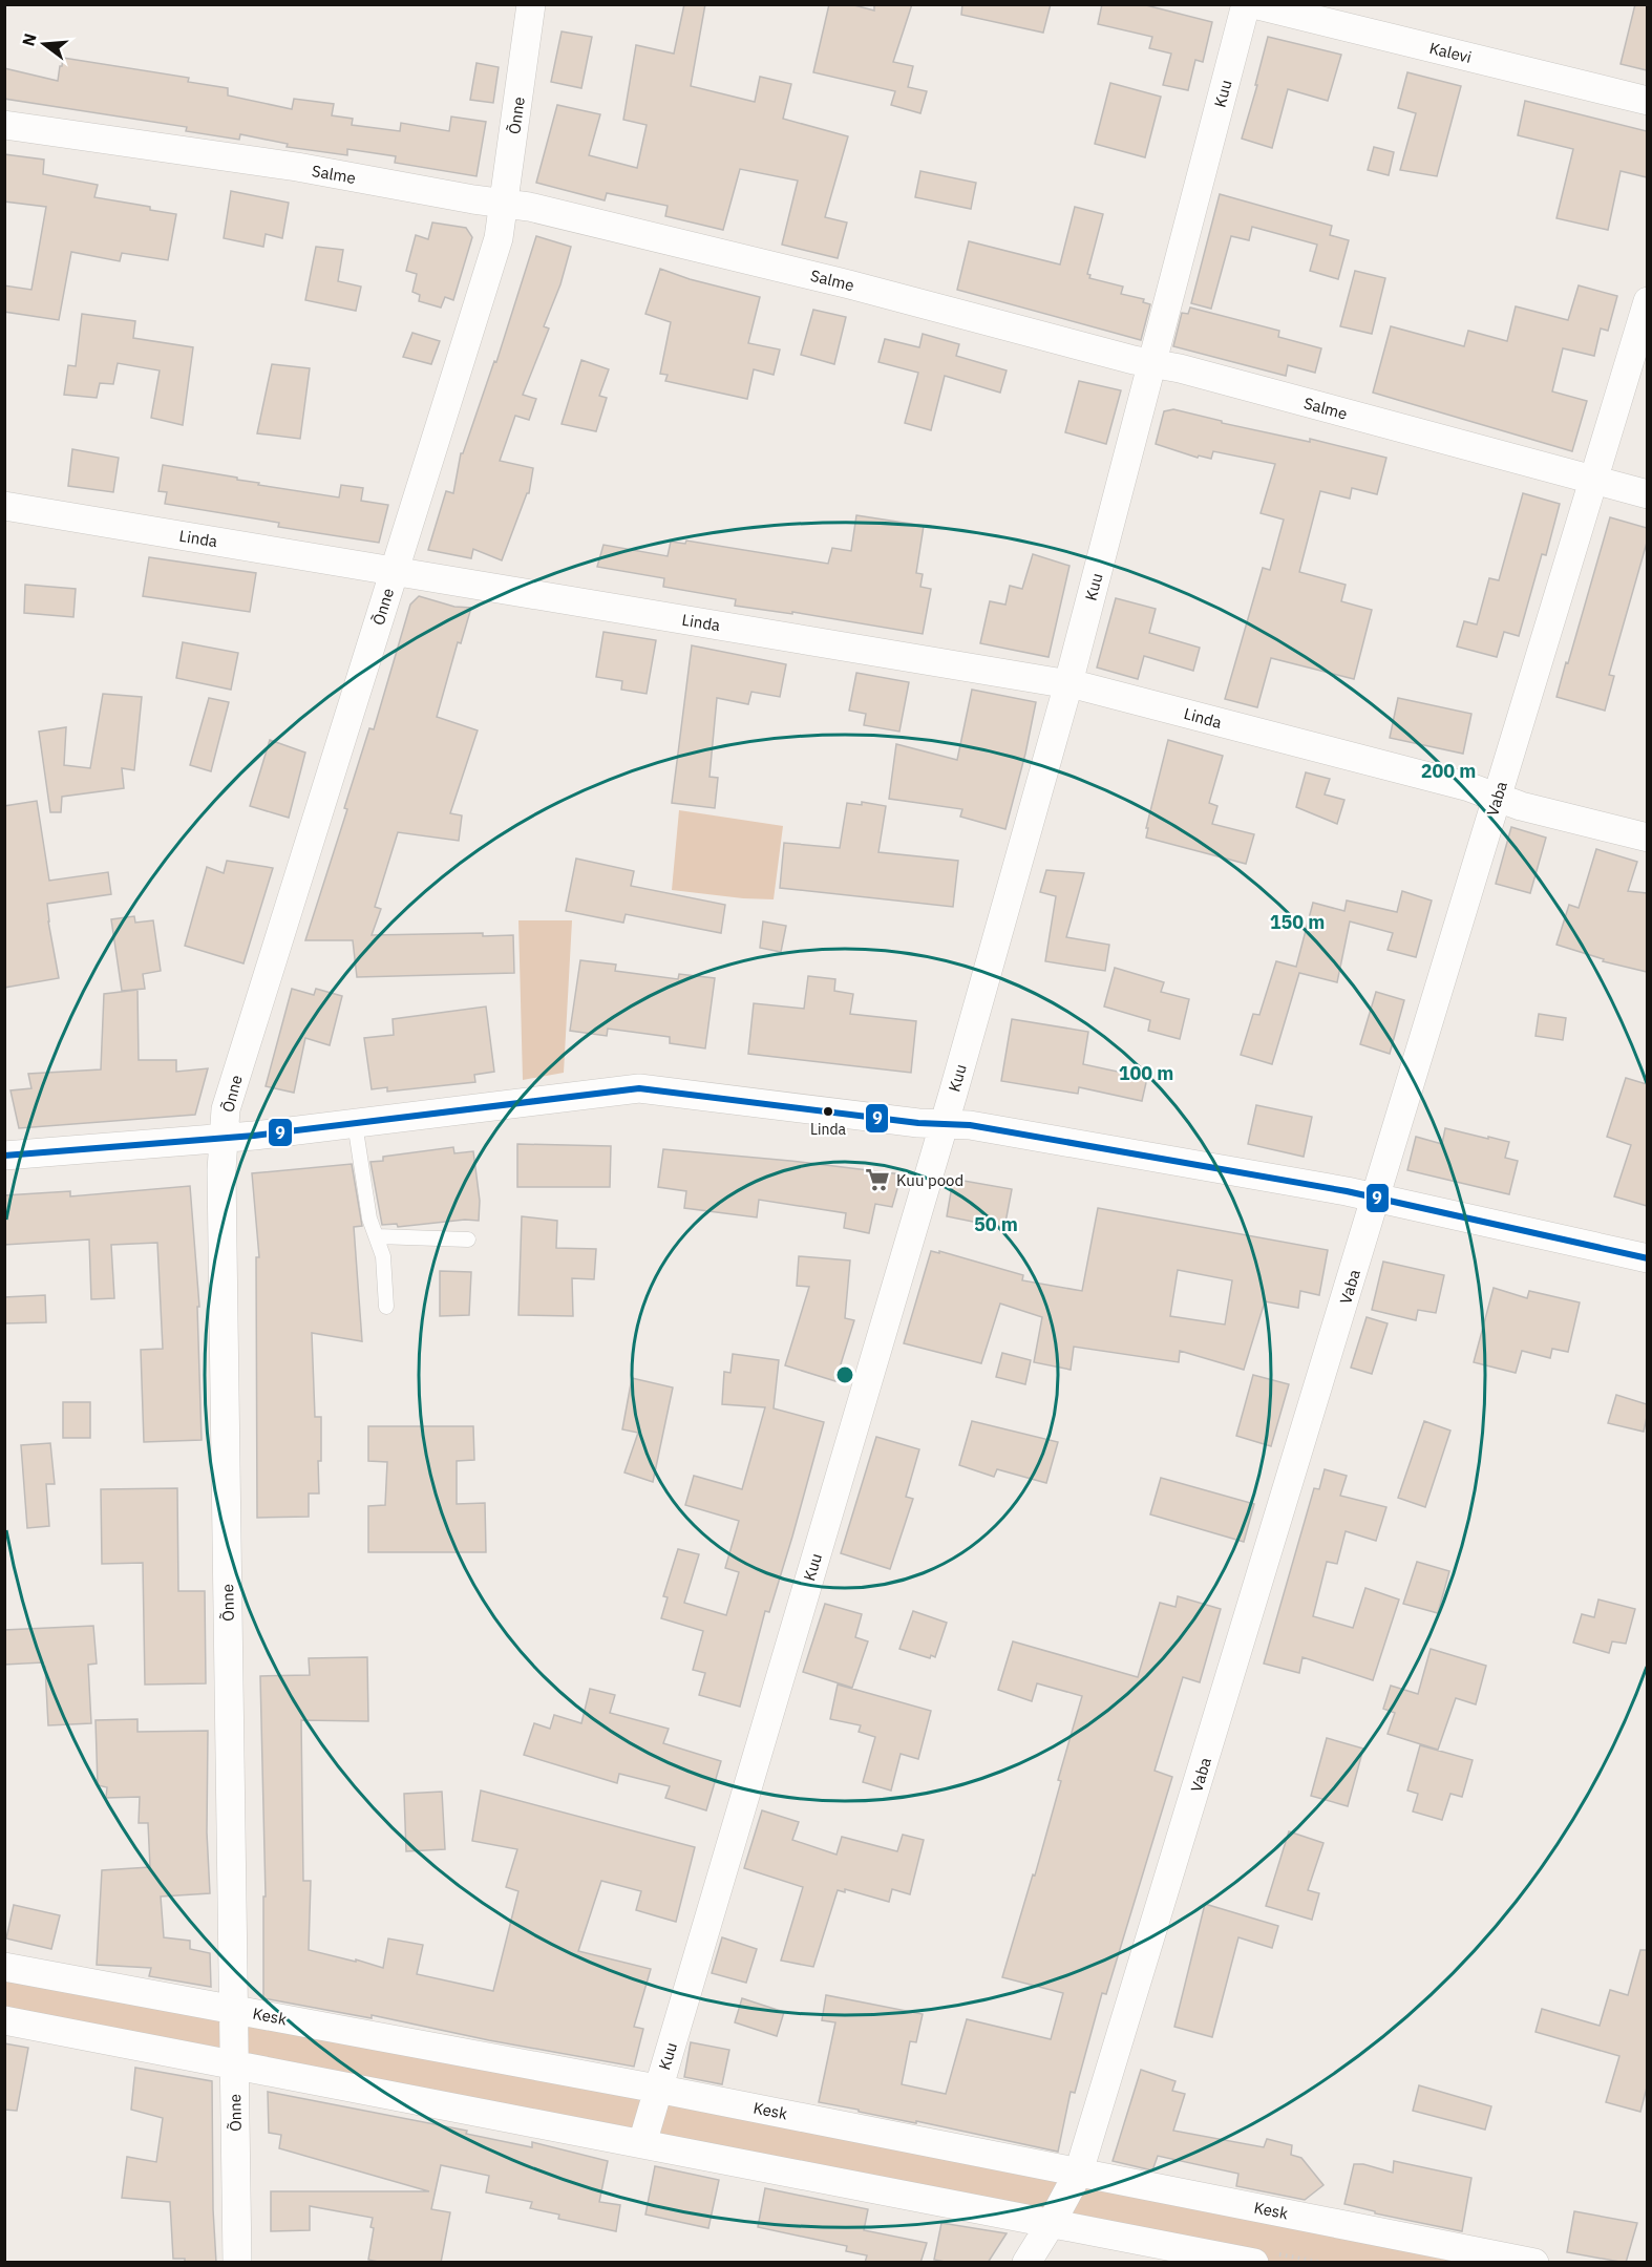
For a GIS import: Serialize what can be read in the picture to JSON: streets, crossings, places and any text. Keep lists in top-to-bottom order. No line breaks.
{"streets":{"street":["Kalevi","Kuu","Õnne","Salme","Linda","Vaba","Kesk"]},"crossings":[["Kuu","Salme"],["Kuu","Linda"],["Kuu","Kesk"],["Õnne","Salme"],["Õnne","Linda"],["Õnne","Kesk"],["Salme","Vaba"],["Linda","Vaba"],["Vaba","Kesk"]],"places":{"other":["Linda"],"supermarket":["Kuu pood"]},"lines":["transit line 9"],"north":"left","rings":["200 m","150 m","100 m","50 m"]}
